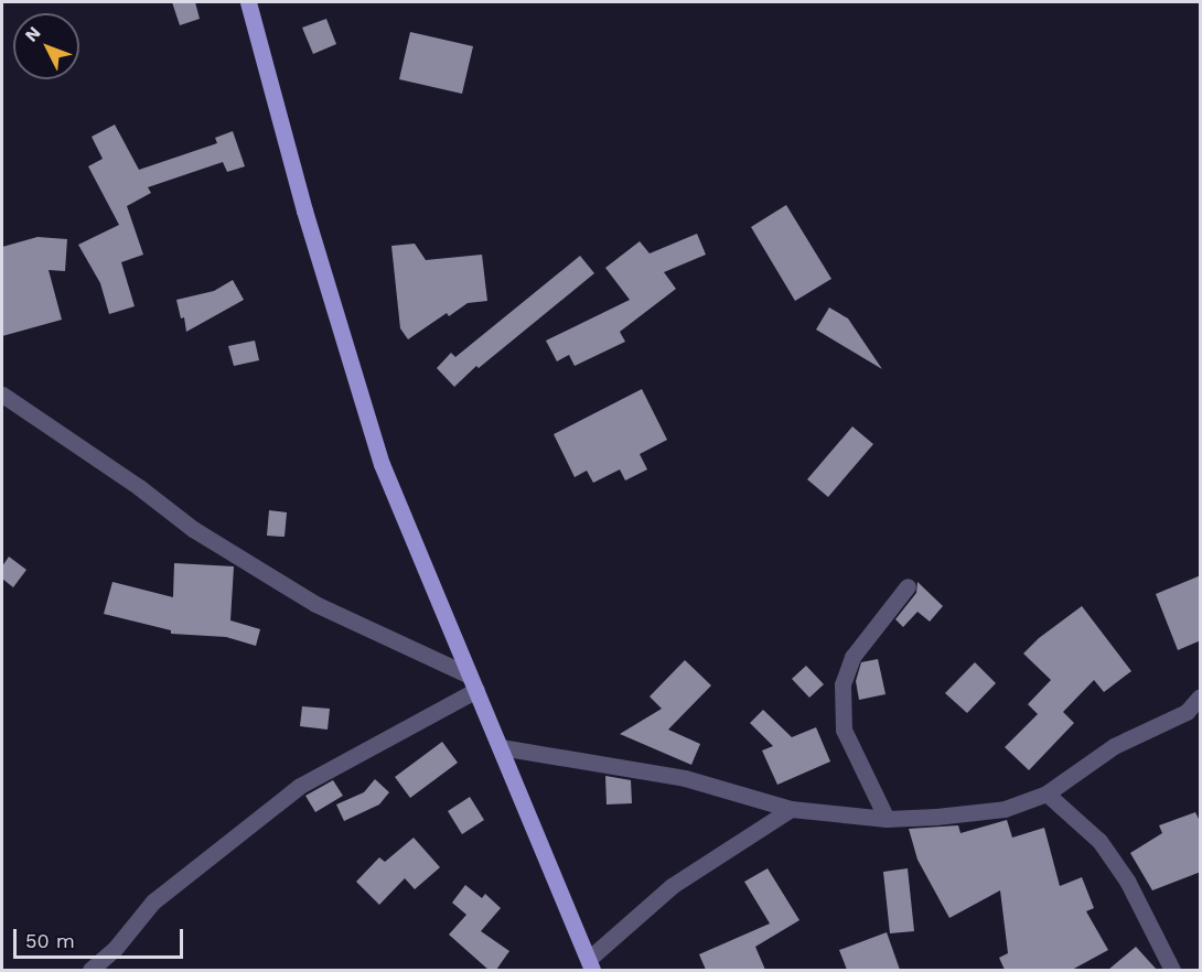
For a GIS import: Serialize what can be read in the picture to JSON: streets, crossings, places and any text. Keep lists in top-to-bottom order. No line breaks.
{"scale_bar":"50 m","north":"top left"}
